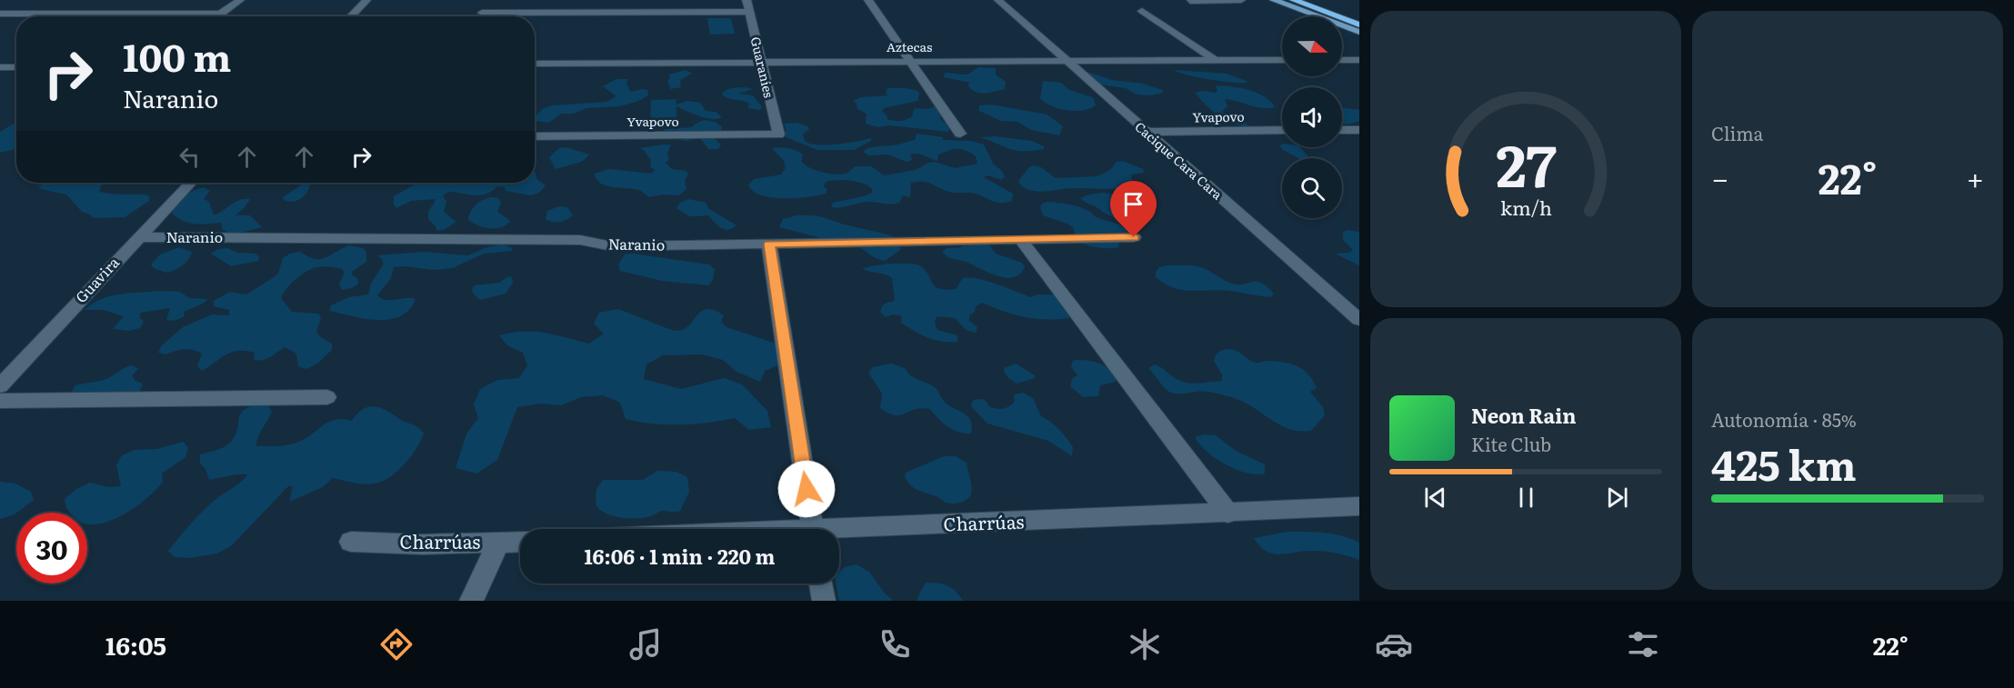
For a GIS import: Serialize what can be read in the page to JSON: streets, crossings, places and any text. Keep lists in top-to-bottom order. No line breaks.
{"streets":{"street":["Aztecas","Guaraníes","Yvapovo","Cacique Cara Cara","Naranio","Guavira","Charrúas"]},"crossings":[["Aztecas","Guaraníes"],["Aztecas","Cacique Cara Cara"],["Guaraníes","Yvapovo"],["Yvapovo","Cacique Cara Cara"],["Naranio","Guavira"]],"north":"right","page":{"tile":["Clima",["Autonomía · 85%","425 km"]],"turn":["100 m","Naranio"],"heat":["−","22°","+"],"song":["Neon Rain","Kite Club"],"limit":"30","trip":"16:06 · 1 min · 220 m","tabs":["16:05","22°"],"gauge":["27","km/h"]}}
